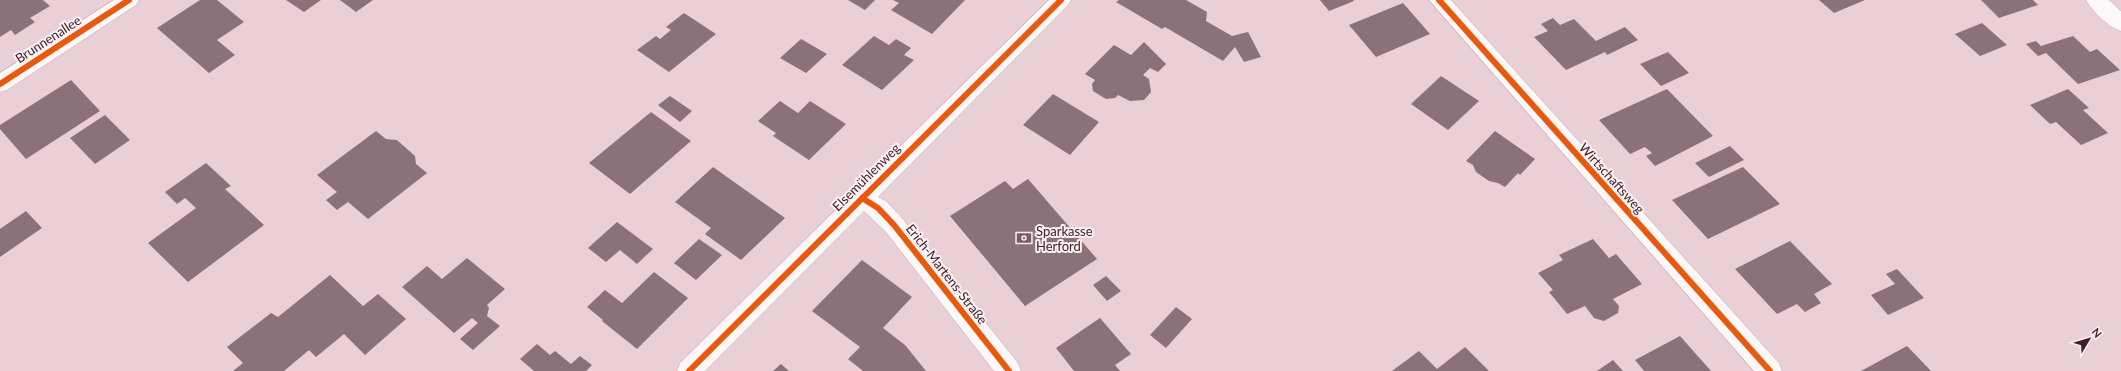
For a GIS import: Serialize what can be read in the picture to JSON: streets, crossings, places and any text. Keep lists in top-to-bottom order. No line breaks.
{"streets":{"street":["Brunnenallee","Elsemühlenweg","Wirtschaftsweg","Erich-Martens-Straße"]},"crossings":[["Elsemühlenweg","Erich-Martens-Straße"]],"places":{"bank":["Sparkasse Herford"]},"north":"top right"}
